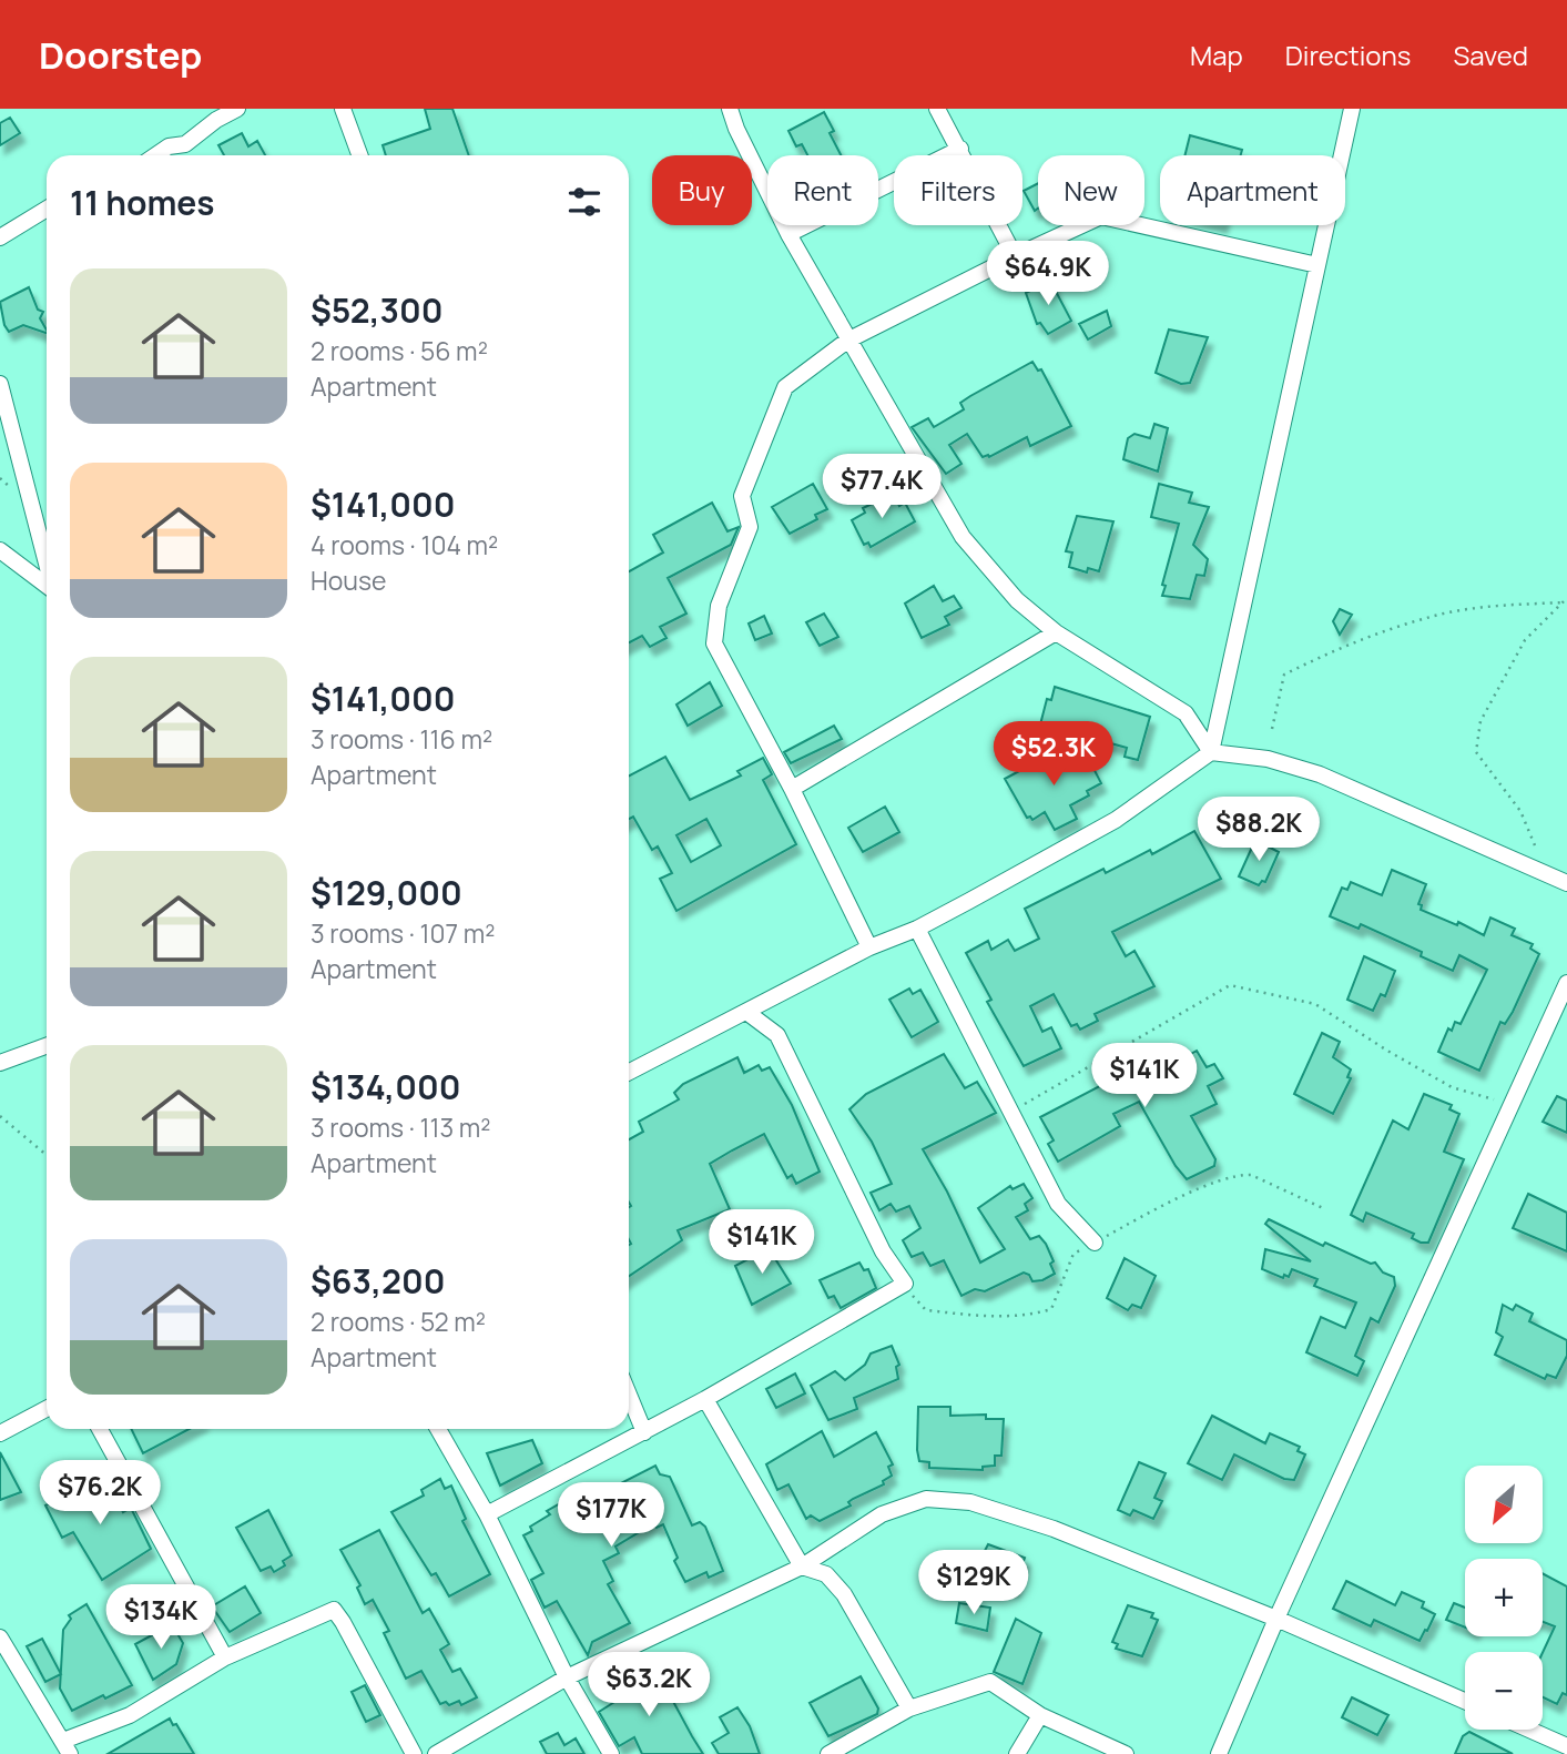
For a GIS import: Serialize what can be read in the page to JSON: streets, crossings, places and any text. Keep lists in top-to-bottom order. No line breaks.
{"north":"bottom left","page":{"header":"Doorstep","nav":["Map","Directions","Saved"],"chip":["Buy","Rent","Filters","New","Apartment"],"heading":"11 homes","price":["$64.9K","$77.4K","$52.3K","$88.2K","$141K","$141K","$76.2K","$177K","$129K","$134K","$63.2K"],"list":[{"name":"$52,300","note":"2 rooms · 56 m² · Apartment"},{"name":"$141,000","note":"4 rooms · 104 m² · House"},{"name":"$141,000","note":"3 rooms · 116 m² · Apartment"},{"name":"$129,000","note":"3 rooms · 107 m² · Apartment"},{"name":"$134,000","note":"3 rooms · 113 m² · Apartment"},{"name":"$63,200","note":"2 rooms · 52 m² · Apartment"}],"map_buttons":["+","−"]}}
